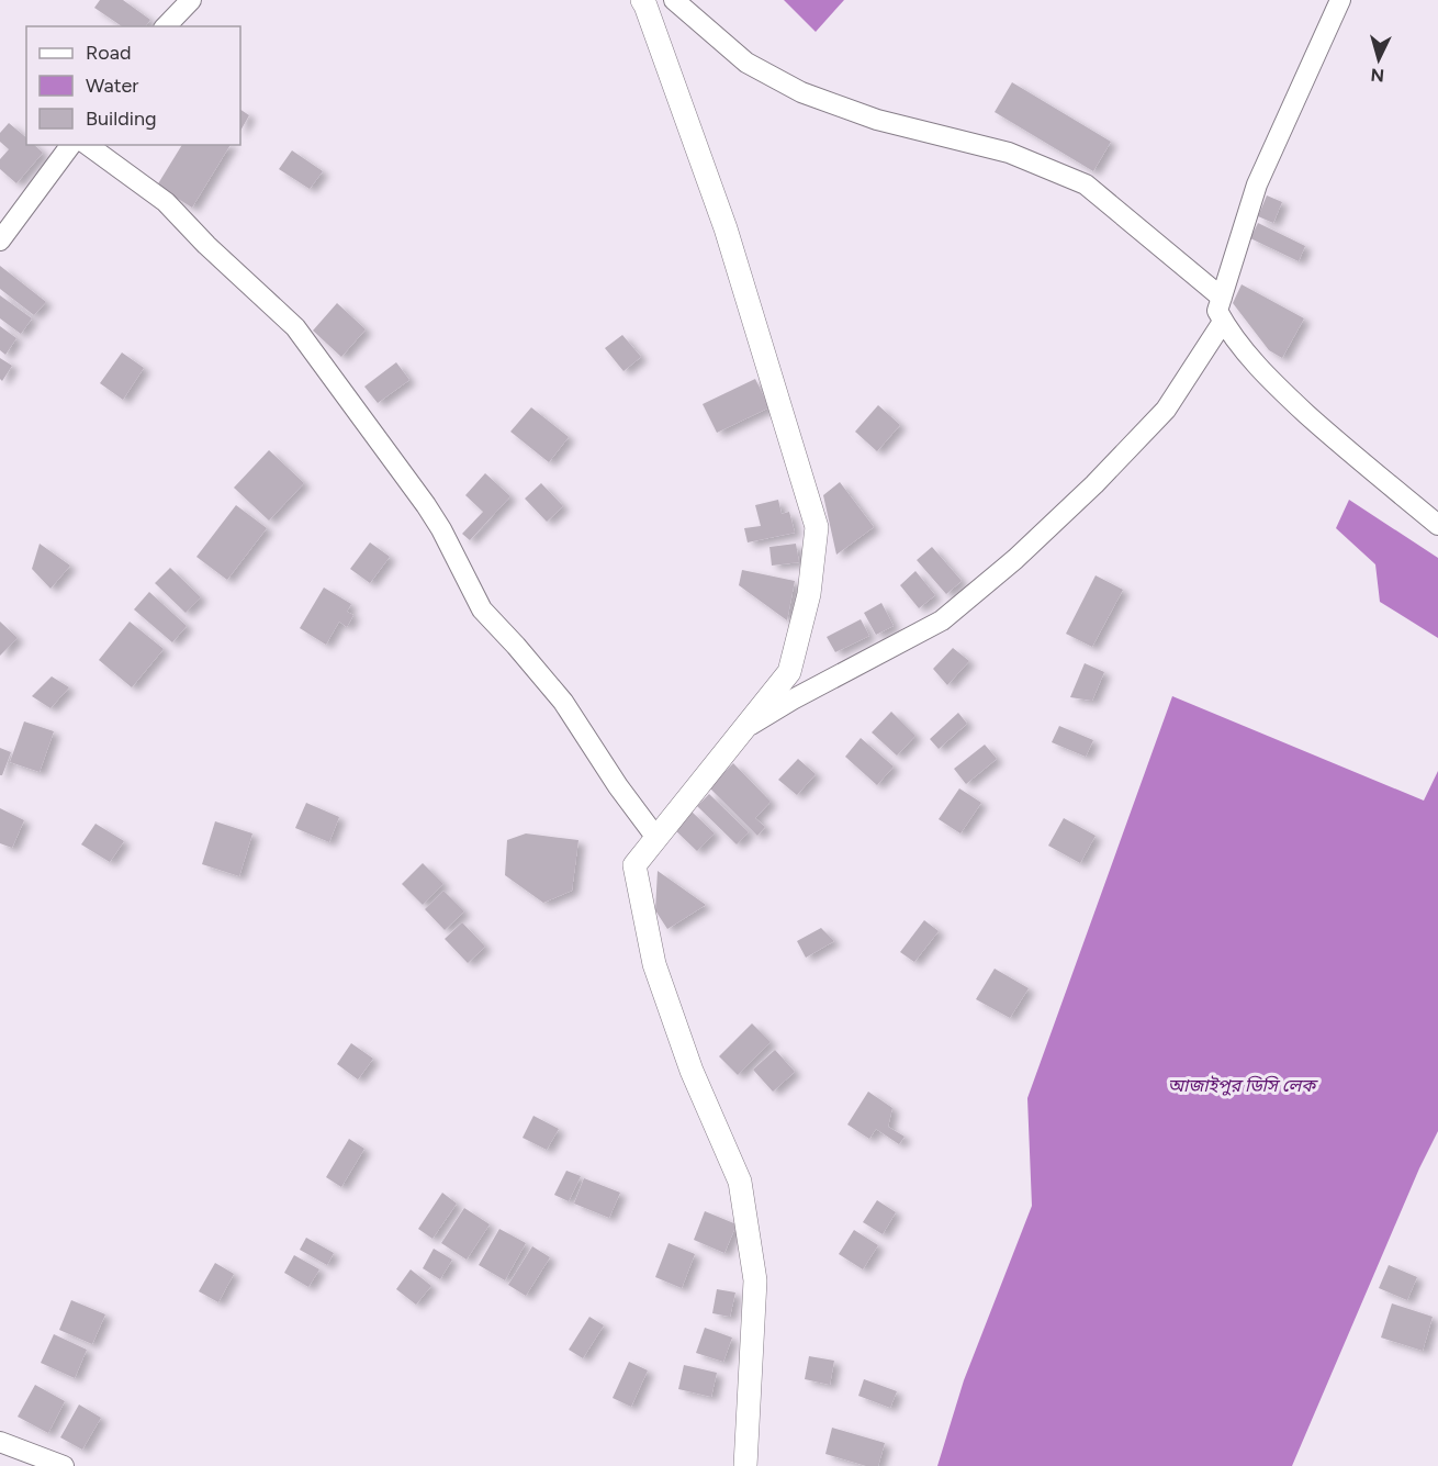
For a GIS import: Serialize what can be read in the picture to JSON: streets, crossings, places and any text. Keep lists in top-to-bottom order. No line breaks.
{"water":["আজাইপুর ডিসি লেক"],"legend":["Road","Water","Building"],"north":"bottom"}
